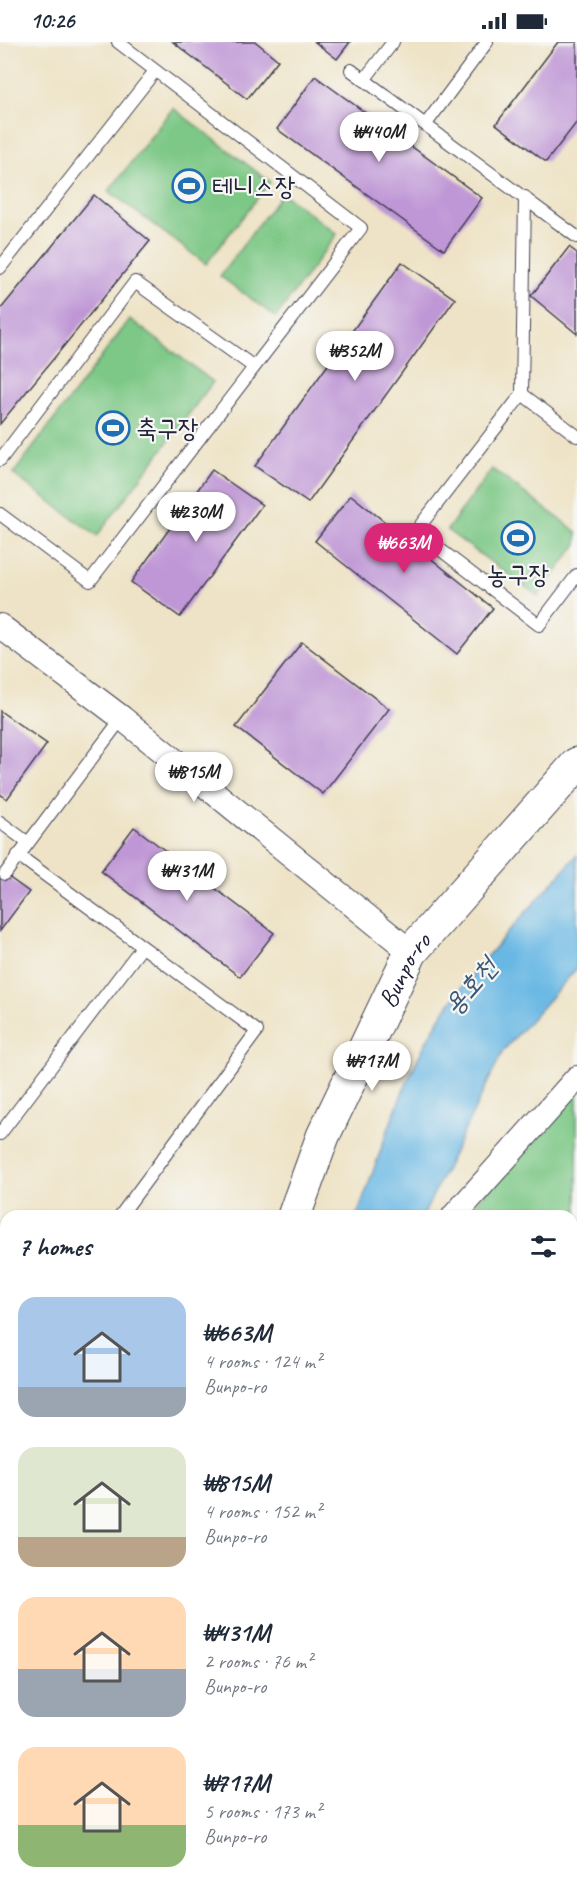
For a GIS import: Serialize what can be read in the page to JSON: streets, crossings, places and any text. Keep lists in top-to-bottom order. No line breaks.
{"streets":{"main road":["Bunpo-ro"]},"water":["용호천"],"places":{"sports":["테니스장","축구장","농구장"]},"page":{"status":"10:26","price":["₩440M","₩352M","₩230M","₩663M","₩815M","₩431M","₩717M"],"heading":"7 homes","list":[{"name":"₩663M","note":"4 rooms · 124 m² · Bunpo-ro"},{"name":"₩815M","note":"4 rooms · 152 m² · Bunpo-ro"},{"name":"₩431M","note":"2 rooms · 76 m² · Bunpo-ro"},{"name":"₩717M","note":"5 rooms · 173 m² · Bunpo-ro"}]}}
